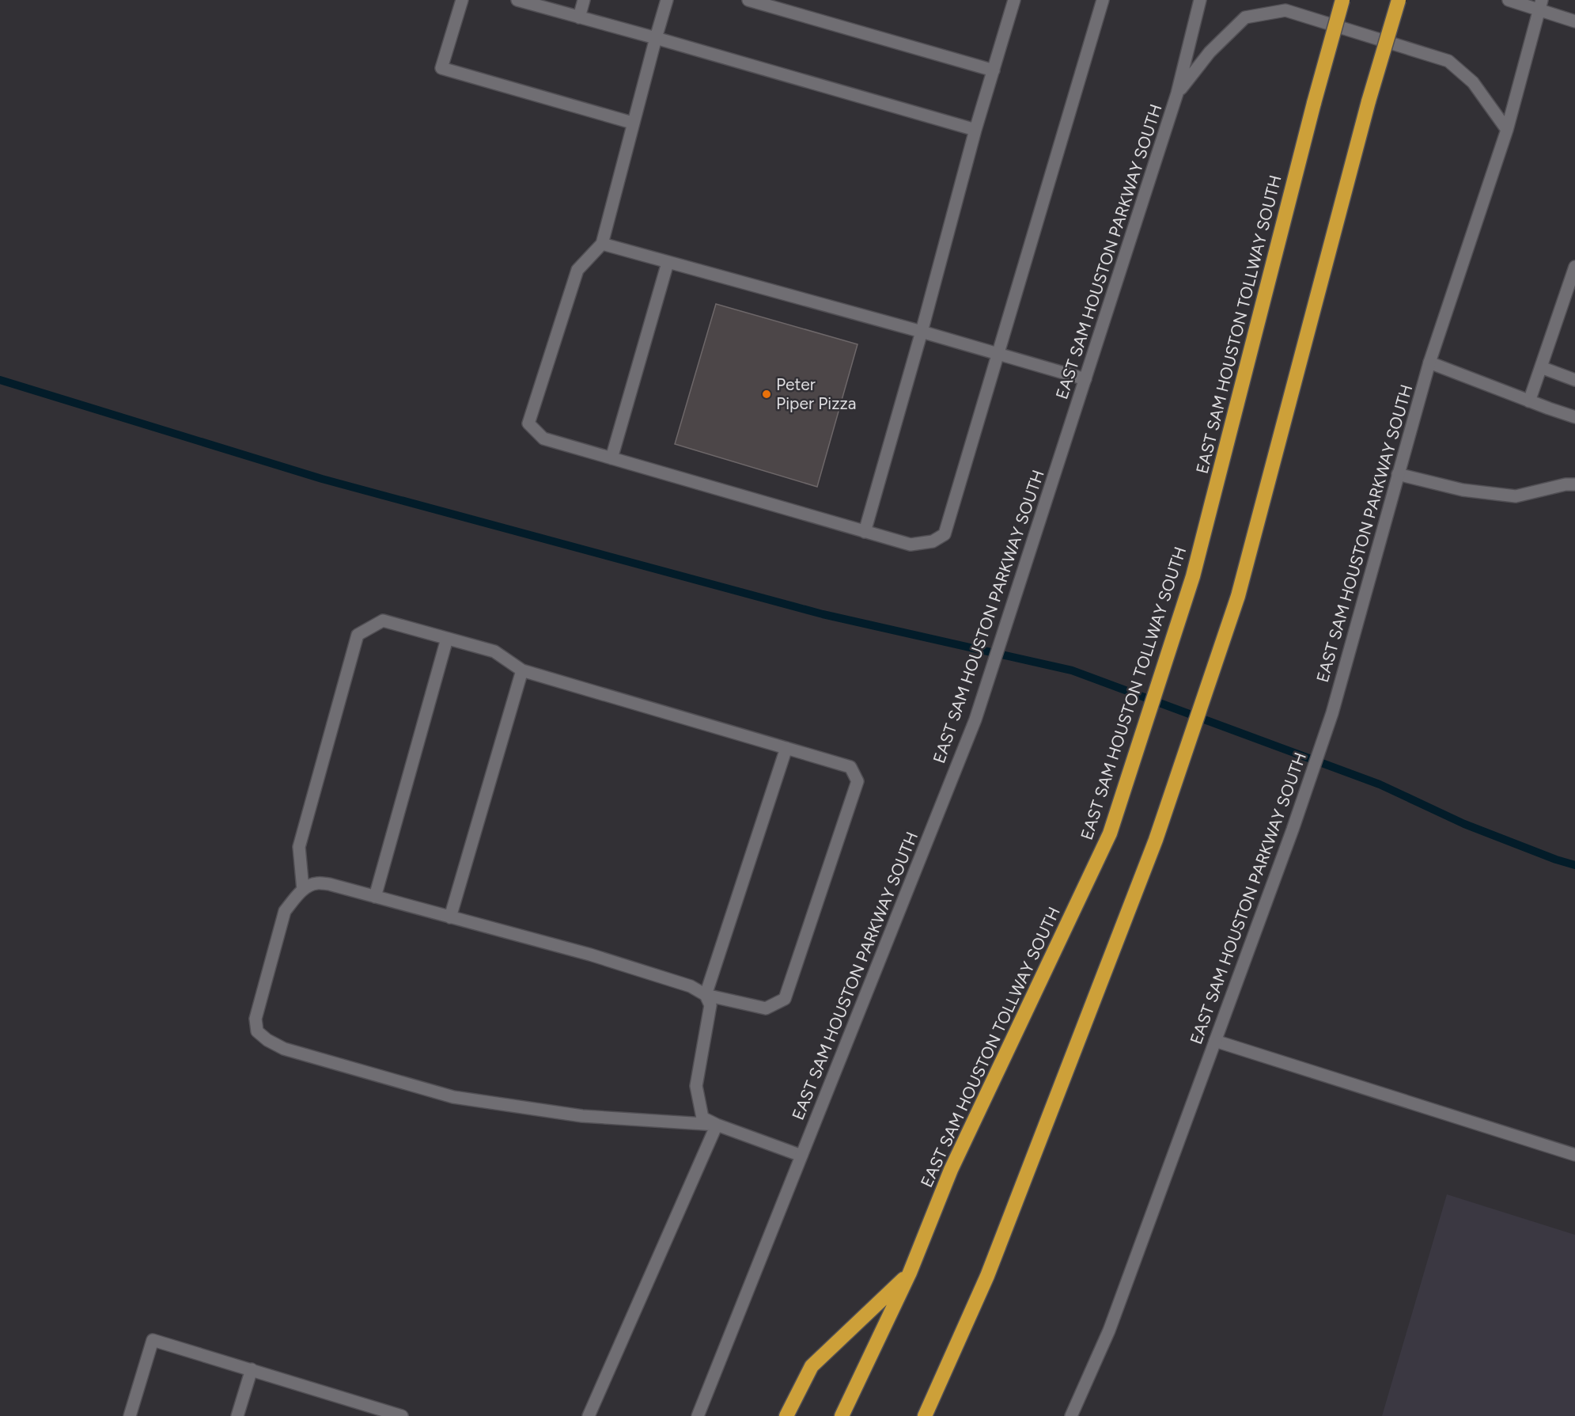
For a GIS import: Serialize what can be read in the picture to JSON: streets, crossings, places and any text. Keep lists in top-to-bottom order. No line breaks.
{"streets":{"highway":["EAST SAM HOUSTON TOLLWAY SOUTH"],"main road":["EAST SAM HOUSTON PARKWAY SOUTH"]},"places":["Peter Piper Pizza"]}
